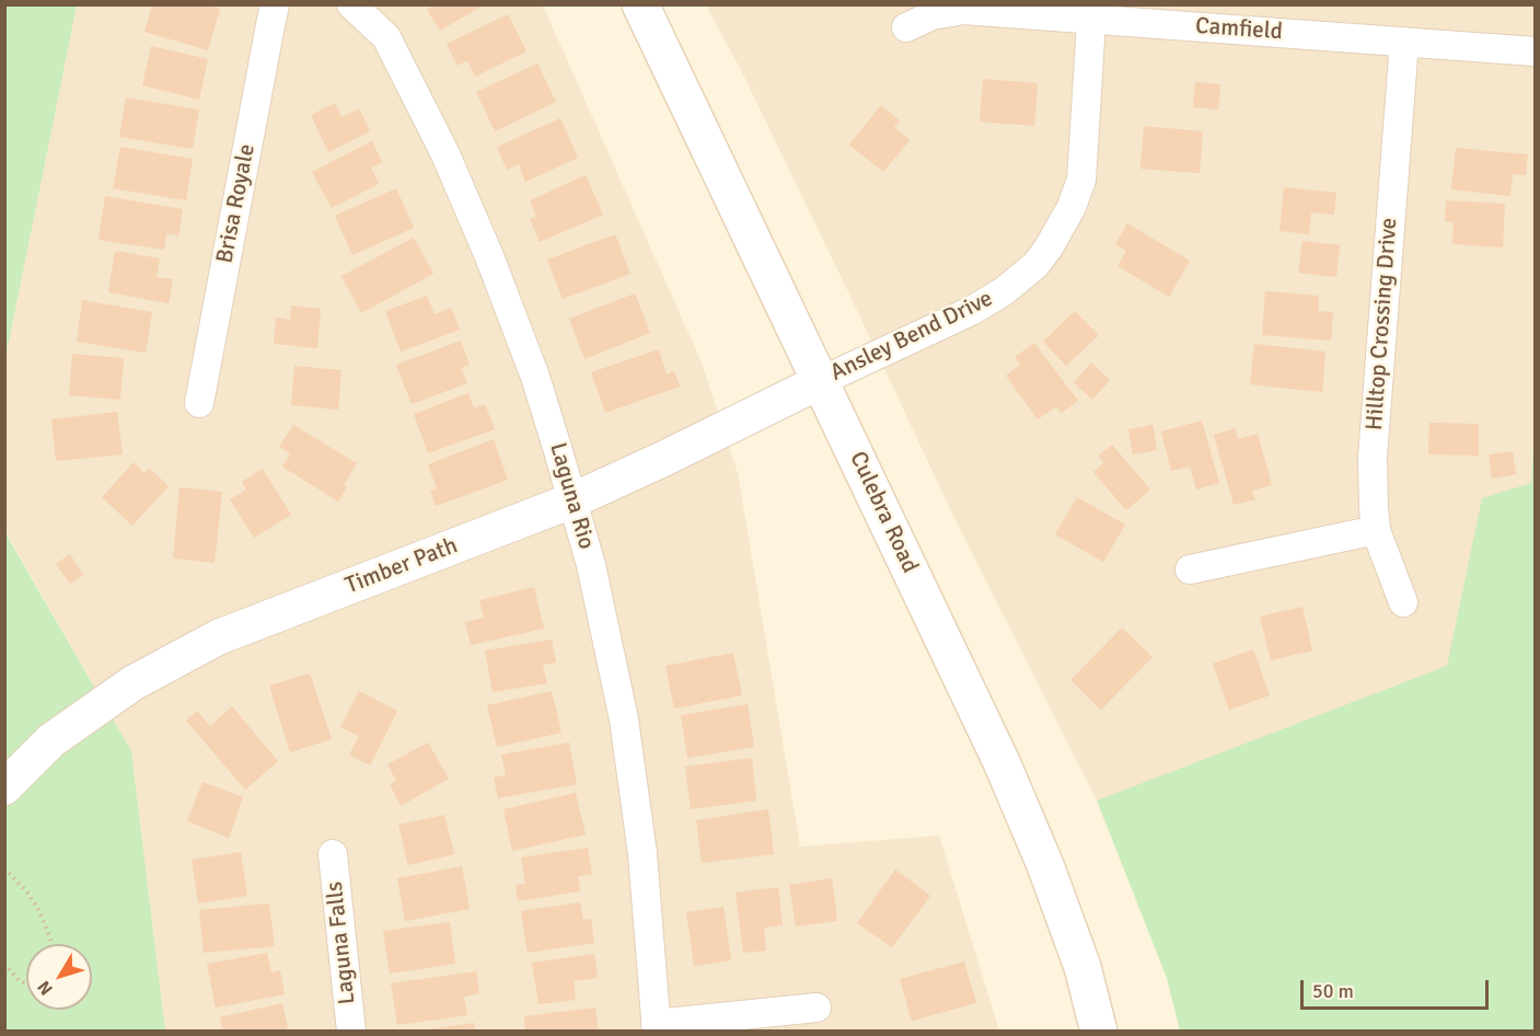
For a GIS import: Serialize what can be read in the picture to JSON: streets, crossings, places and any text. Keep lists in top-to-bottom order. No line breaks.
{"streets":{"main road":["Culebra Road"],"street":["Camfield","Brisa Royale","Hilltop Crossing Drive","Ansley Bend Drive","Laguna Rio","Timber Path","Laguna Falls"]},"crossings":[["Camfield","Hilltop Crossing Drive"],["Camfield","Ansley Bend Drive"],["Ansley Bend Drive","Culebra Road"],["Ansley Bend Drive","Timber Path"],["Laguna Rio","Timber Path"],["Culebra Road","Timber Path"]],"scale_bar":"50 m","north":"bottom left"}
